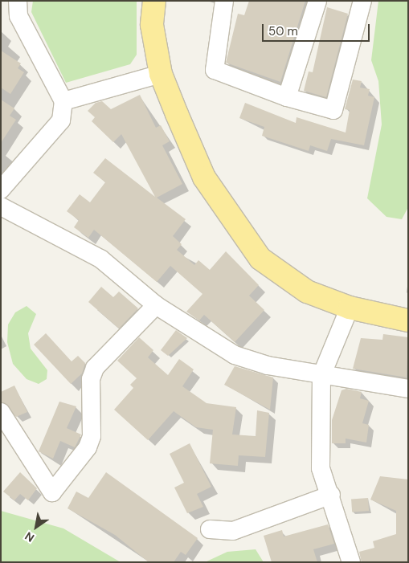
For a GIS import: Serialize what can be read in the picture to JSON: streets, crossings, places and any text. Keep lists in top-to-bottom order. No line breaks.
{"scale_bar":"50 m","north":"bottom left"}
